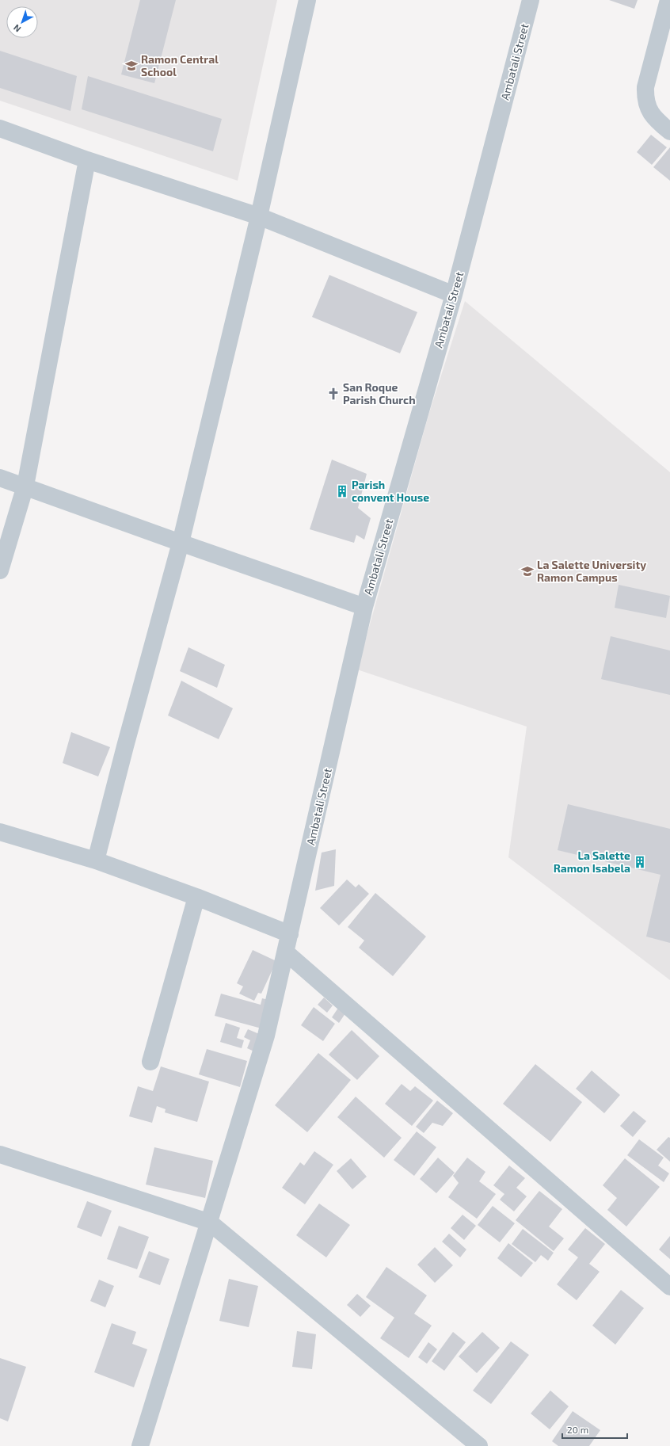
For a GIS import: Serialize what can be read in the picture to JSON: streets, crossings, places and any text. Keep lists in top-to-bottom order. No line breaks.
{"streets":{"street":["Ambatali Street"]},"places":{"school or university":["Ramon Central School","La Salette University Ramon Campus"],"church":["San Roque Parish Church"],"building":["Parish convent House","La Salette Ramon Isabela"]},"scale_bar":"20 m","north":"bottom left"}
